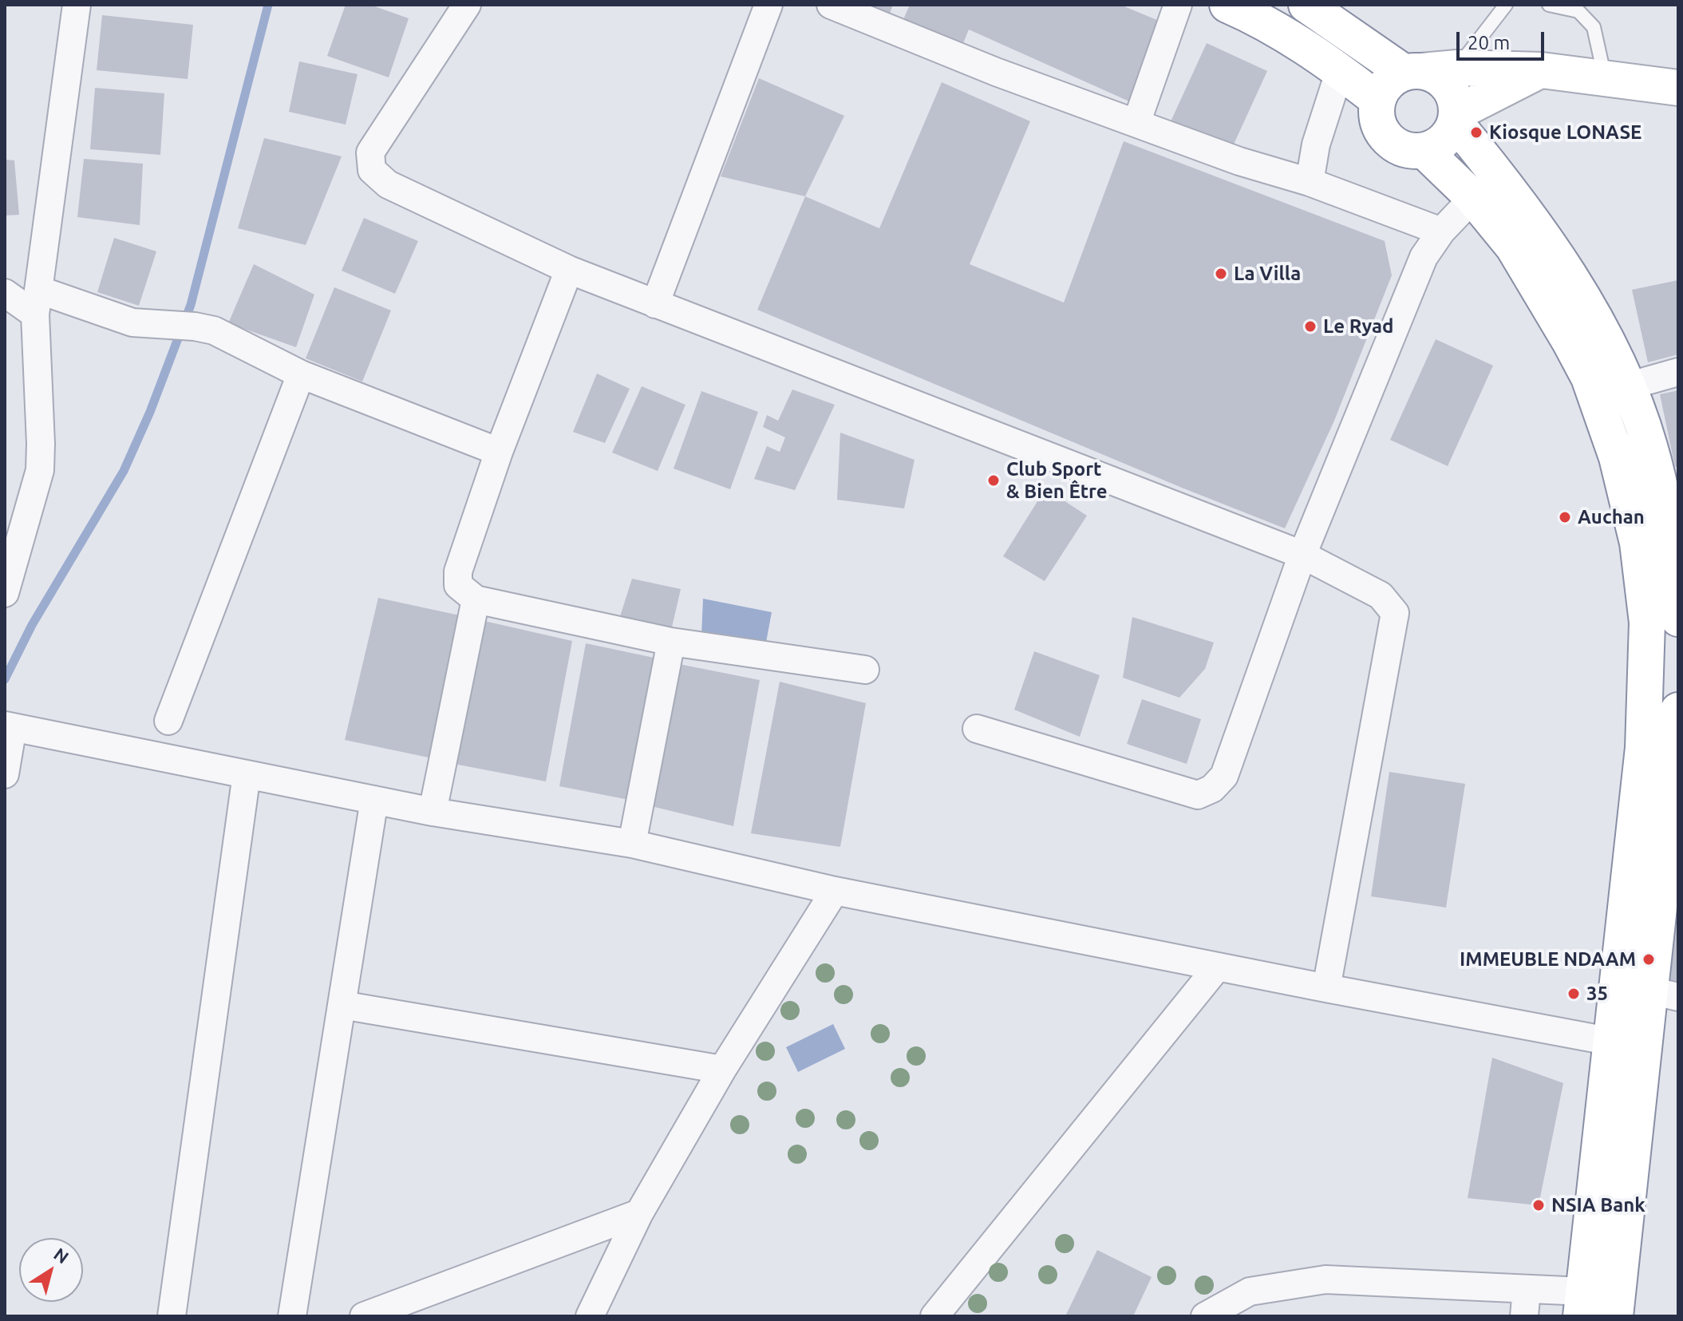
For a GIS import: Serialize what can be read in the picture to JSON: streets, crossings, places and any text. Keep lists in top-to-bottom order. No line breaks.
{"places":["Kiosque LONASE","La Villa","Le Ryad","Club Sport & Bien Être","Auchan","IMMEUBLE NDAAM","35","NSIA Bank"],"scale_bar":"20 m","north":"top right"}
